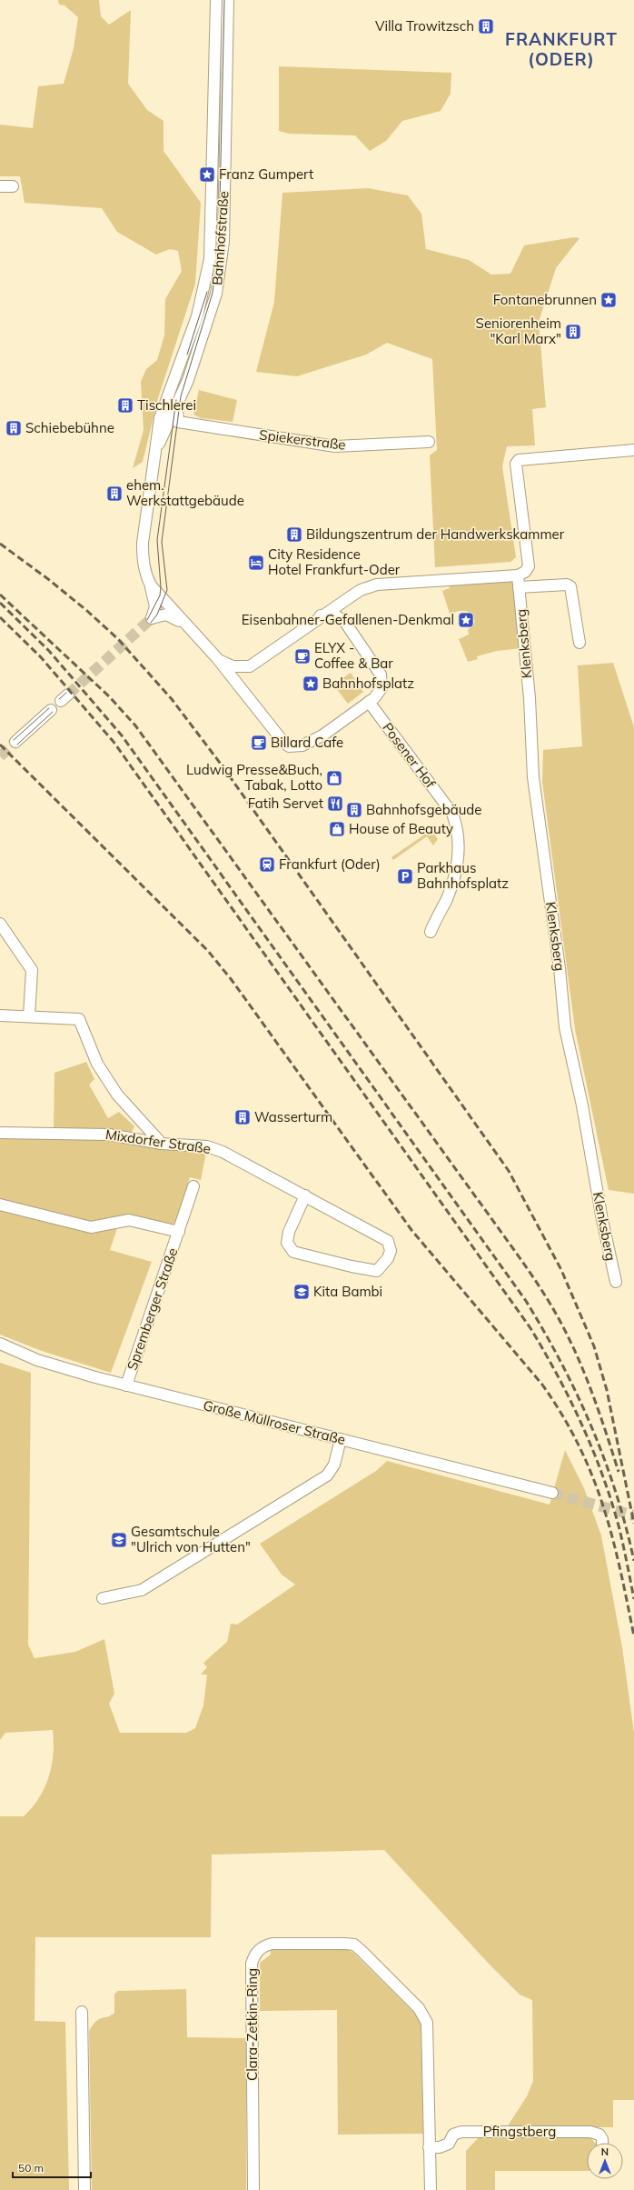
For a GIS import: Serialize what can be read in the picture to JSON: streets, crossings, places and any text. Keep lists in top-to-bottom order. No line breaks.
{"streets":{"street":["Bahnhofstraße","Spiekerstraße","Klenksberg","Posener Hof","Mixdorfer Straße","Spremberger Straße","Große Müllroser Straße","Clara-Zetkin-Ring","Pfingstberg"]},"crossings":[["Bahnhofstraße","Spiekerstraße"],["Spremberger Straße","Große Müllroser Straße"],["Clara-Zetkin-Ring","Pfingstberg"]],"districts":["FRANKFURT (ODER)"],"places":{"building":["Villa Trowitzsch","Seniorenheim \"Karl Marx\"","Tischlerei","Schiebebühne","ehem. Werkstattgebäude","Bildungszentrum der Handwerkskammer","Bahnhofsgebäude","Wasserturm"],"place":["Franz Gumpert","Fontanebrunnen","Eisenbahner-Gefallenen-Denkmal","Bahnhofsplatz"],"hotel":["City Residence Hotel Frankfurt-Oder"],"cafe":["ELYX - Coffee & Bar","Billard Cafe"],"shop":["Ludwig Presse&Buch, Tabak, Lotto","House of Beauty"],"restaurant":["Fatih Servet"],"station":["Frankfurt (Oder)"],"parking":["Parkhaus Bahnhofsplatz"],"school or university":["Kita Bambi","Gesamtschule \"Ulrich von Hutten\""]},"scale_bar":"50 m","north":"top"}
